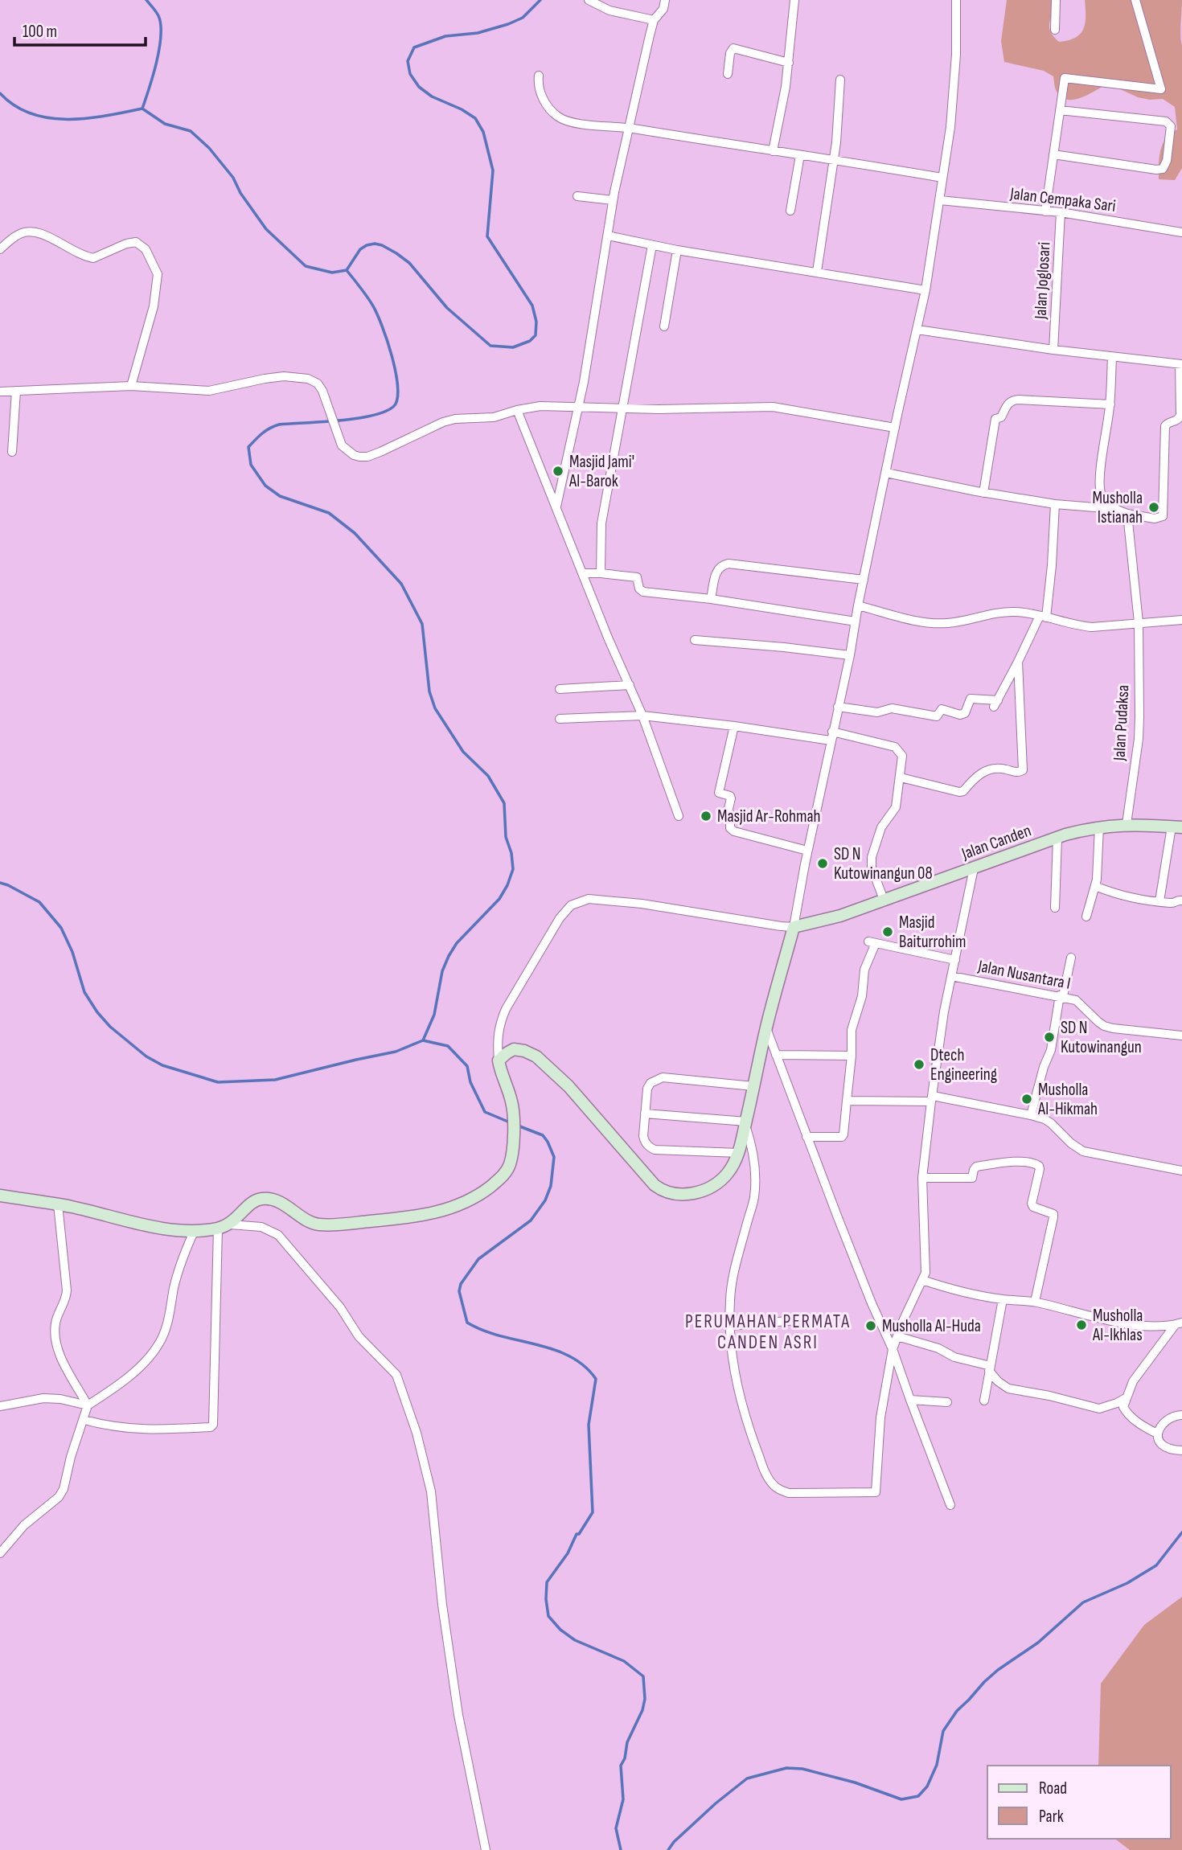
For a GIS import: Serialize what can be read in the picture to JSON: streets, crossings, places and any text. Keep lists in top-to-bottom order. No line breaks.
{"streets":{"street":["Jalan Cempaka Sari","Jalan Joglosari","Jalan Pudaksa","Jalan Canden","Jalan Nusantara I"]},"crossings":[["Jalan Cempaka Sari","Jalan Joglosari"],["Jalan Pudaksa","Jalan Canden"]],"districts":["PERUMAHAN PERMATA CANDEN ASRI"],"places":["Masjid Jami' Al-Barok","Musholla Istianah","Masjid Ar-Rohmah","SD N Kutowinangun 08","Masjid Baiturrohim","SD N Kutowinangun","Dtech Engineering","Musholla Al-Hikmah","Musholla Al-Ikhlas","Musholla Al-Huda"],"legend":["Road","Park"],"scale_bar":"100 m"}
